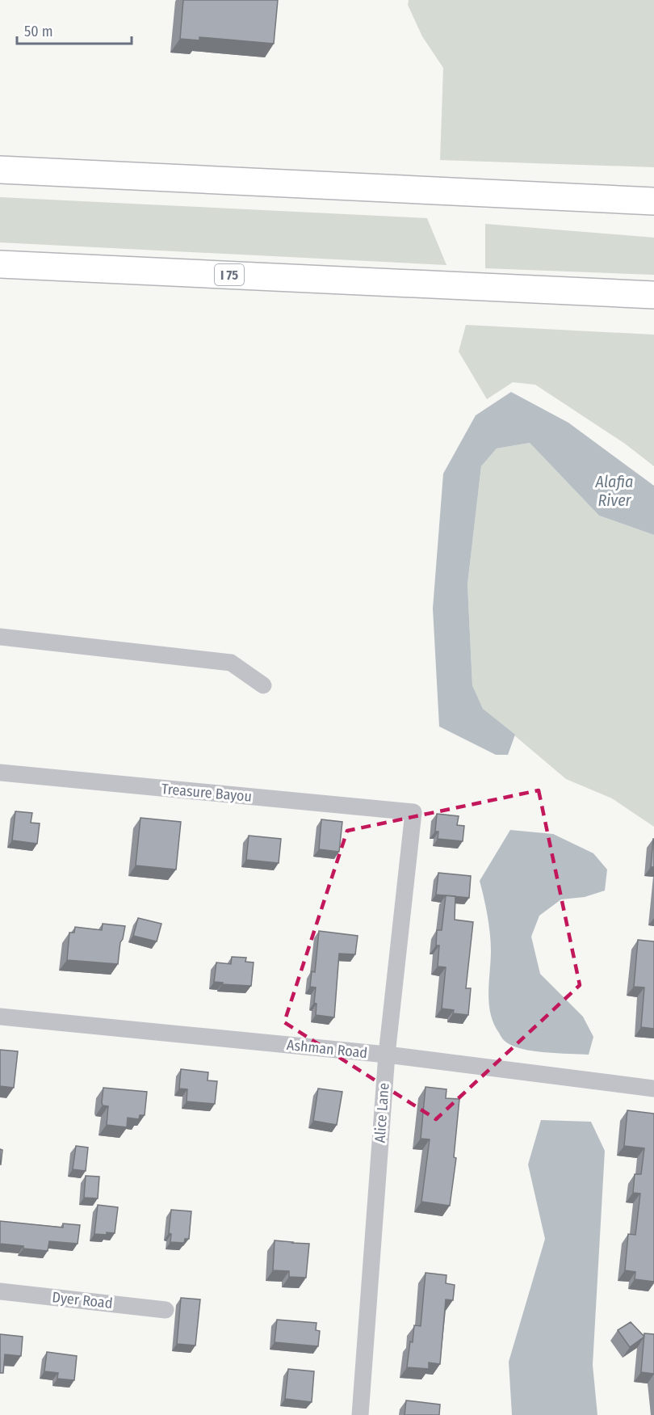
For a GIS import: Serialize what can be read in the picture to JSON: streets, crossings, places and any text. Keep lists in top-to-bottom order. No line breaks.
{"streets":{"highway":["I 75"],"street":["Treasure Bayou","Ashman Road","Alice Lane","Dyer Road"]},"crossings":[["Treasure Bayou","Alice Lane"],["Ashman Road","Alice Lane"]],"water":["Alafia River"],"scale_bar":"50 m"}
